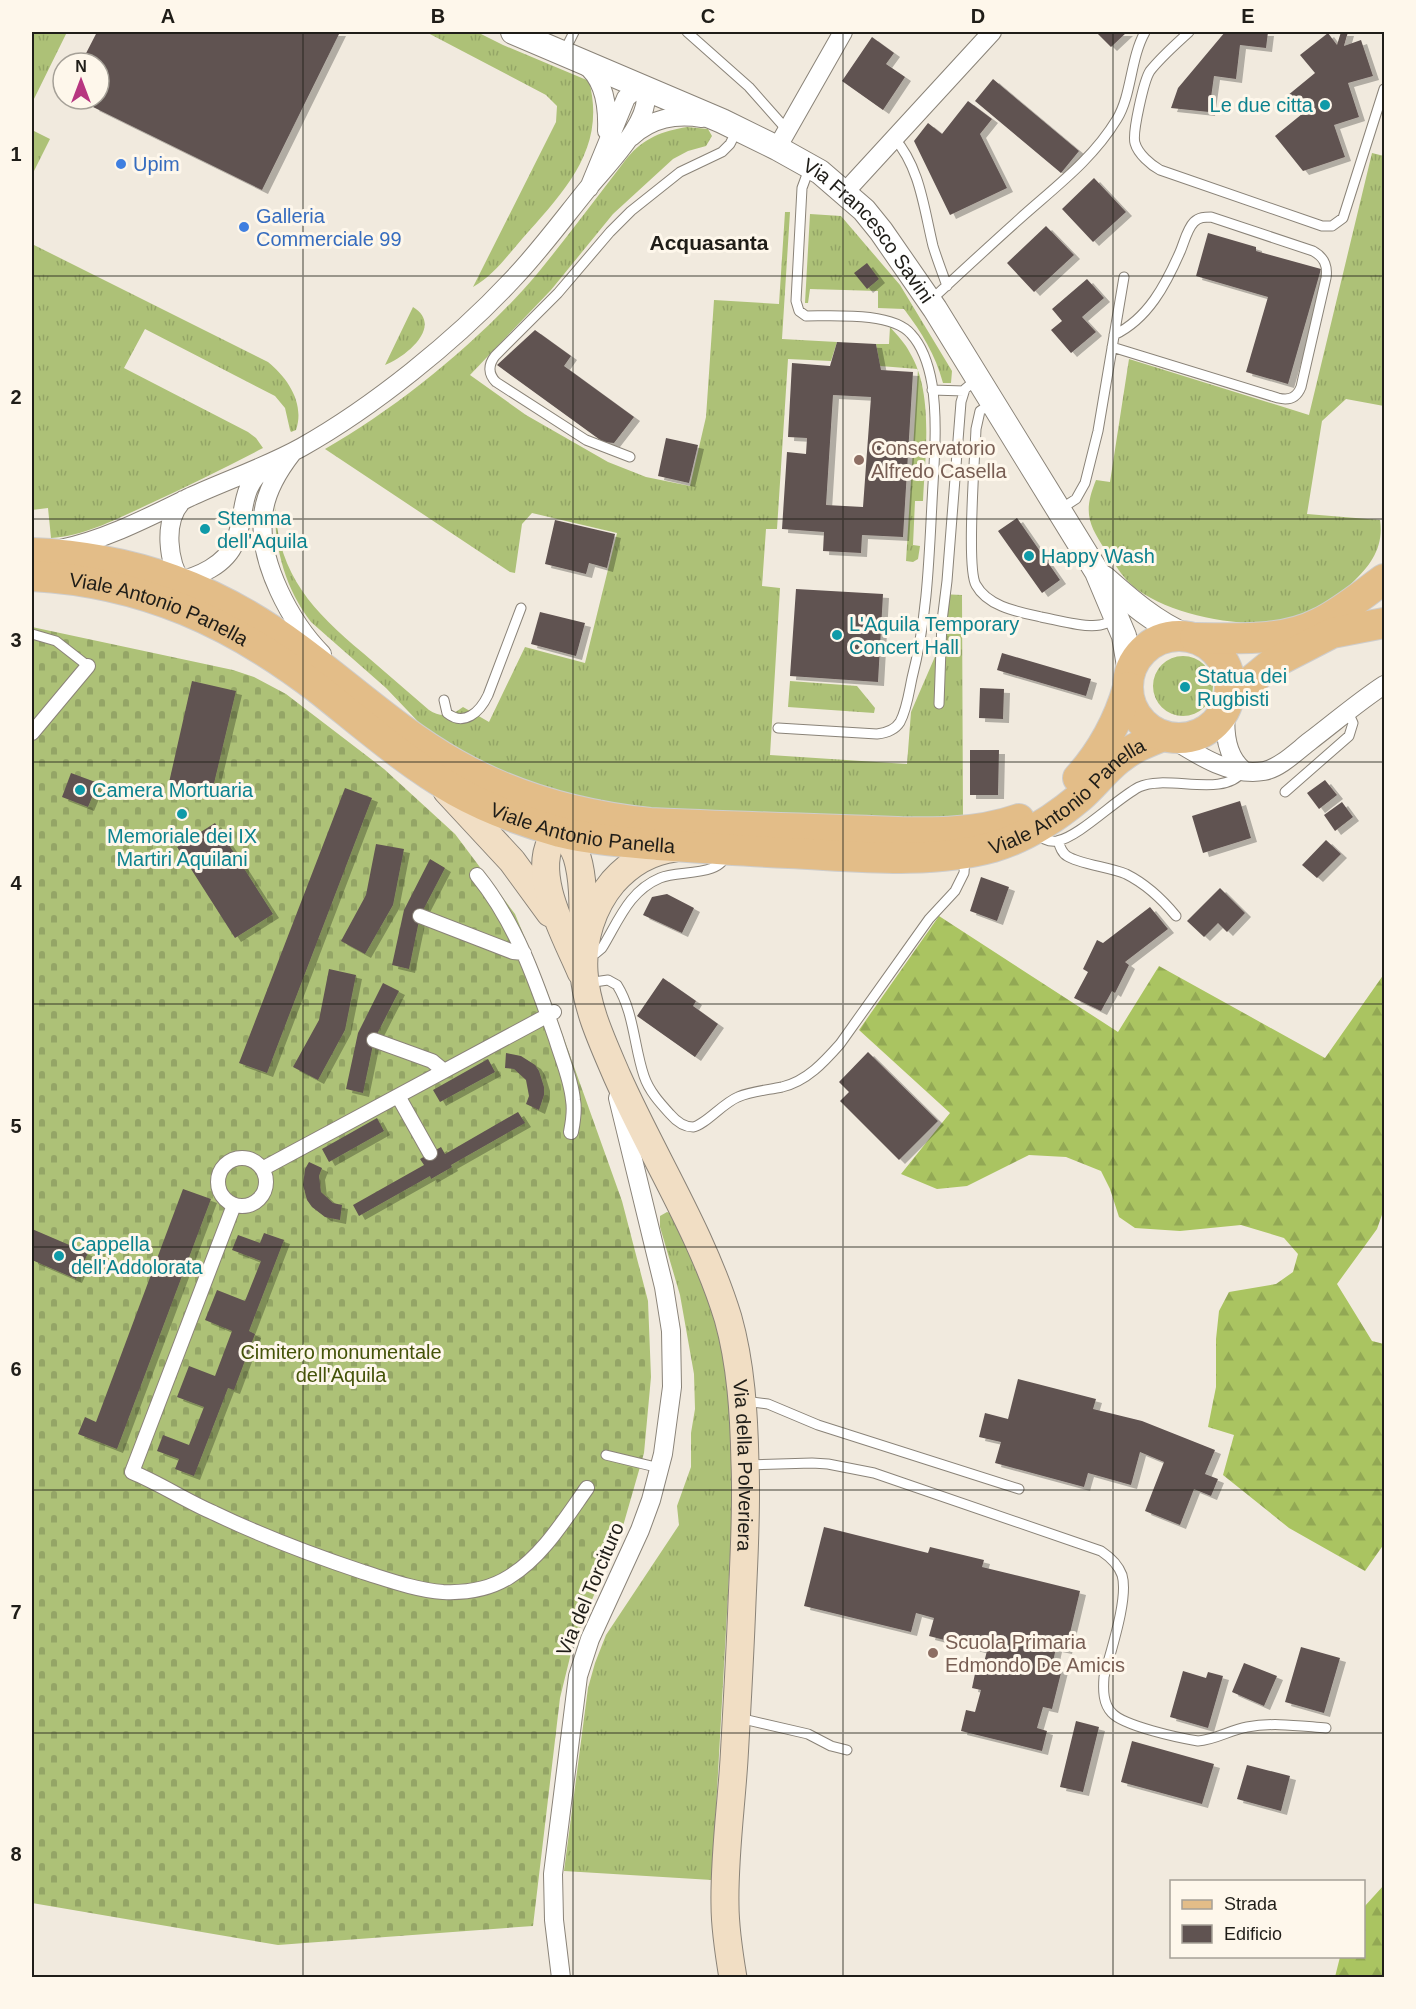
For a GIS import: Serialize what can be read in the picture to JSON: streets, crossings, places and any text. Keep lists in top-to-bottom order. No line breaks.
{"streets":{"main road":["Viale Antonio Panella","Via della Polveriera"],"street":["Via Francesco Savini","Via del Torcituro"]},"crossings":[["Via Francesco Savini","Viale Antonio Panella"],["Viale Antonio Panella","Via della Polveriera"],["Via della Polveriera","Via del Torcituro"]],"districts":["Acquasanta"],"parks":["Cimitero monumentale dell'Aquila"],"places":["Le due citta","Upim","Galleria Commerciale 99","Conservatorio Alfredo Casella","Stemma dell'Aquila","Happy Wash","L'Aquila Temporary Concert Hall","Statua dei Rugbisti","Camera Mortuaria","Memoriale dei IX Martiri Aquilani","Cappella dell'Addolorata","Scuola Primaria Edmondo De Amicis"],"legend":["Strada","Edificio"],"north":"top","grid":{"columns":["A","B","C","D","E"],"rows":["1","2","3","4","5","6","7","8"]}}
